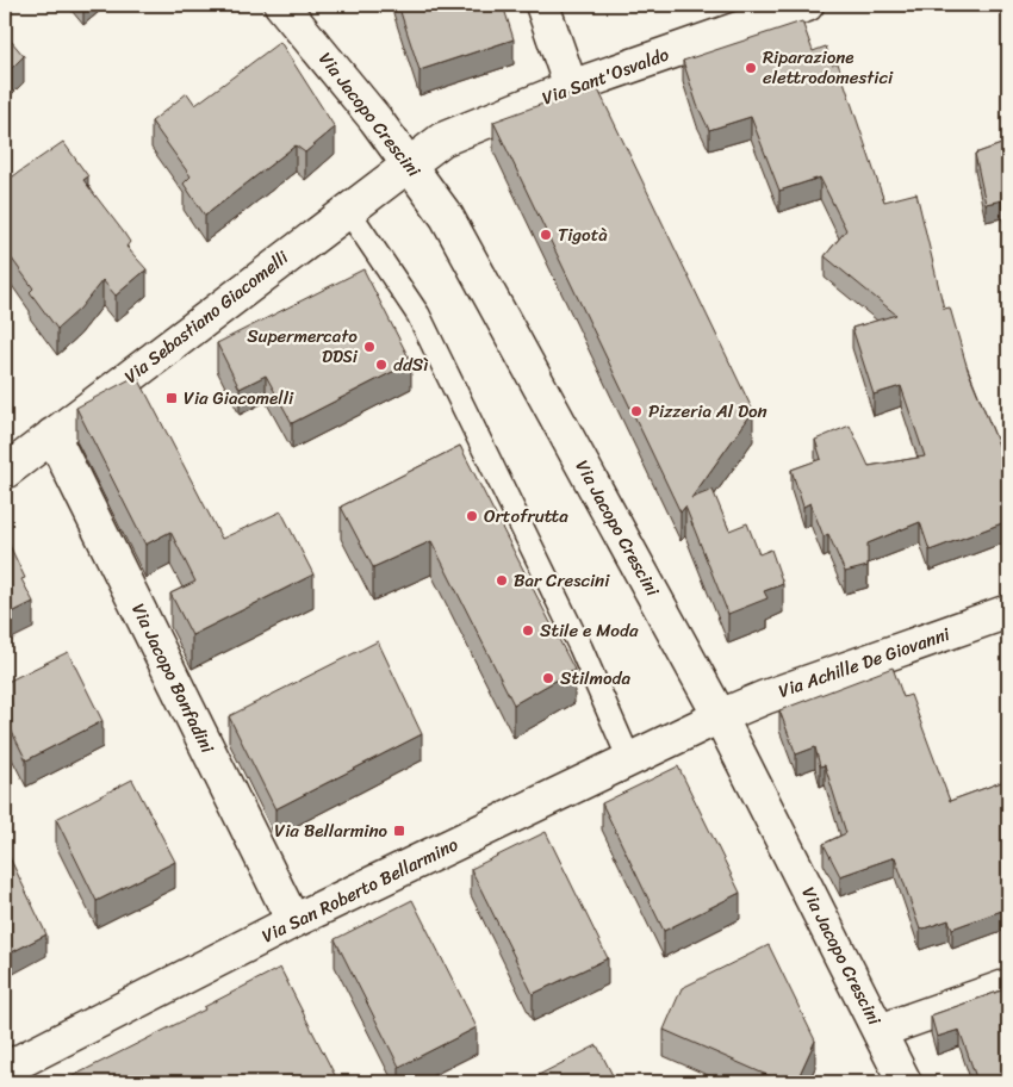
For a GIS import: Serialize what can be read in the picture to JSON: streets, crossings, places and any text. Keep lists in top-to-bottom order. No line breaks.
{"streets":{"street":["Via Sant'Osvaldo","Via Jacopo Crescini","Via Sebastiano Giacomelli","Via Achille De Giovanni","Via Jacopo Bonfadini","Via San Roberto Bellarmino"]},"crossings":[["Via Sant'Osvaldo","Via Jacopo Crescini"],["Via Sant'Osvaldo","Via Sebastiano Giacomelli"],["Via Jacopo Crescini","Via Sebastiano Giacomelli"],["Via Jacopo Crescini","Via Achille De Giovanni"],["Via Jacopo Crescini","Via San Roberto Bellarmino"],["Via Sebastiano Giacomelli","Via Jacopo Bonfadini"],["Via Achille De Giovanni","Via San Roberto Bellarmino"],["Via Jacopo Bonfadini","Via San Roberto Bellarmino"]],"places":{"other":["Riparazione elettrodomestici","Tigotà","Supermercato DDSi","ddSì","Pizzeria Al Don","Ortofrutta","Bar Crescini","Stile e Moda","Stilmoda"],"transit":["Via Giacomelli","Via Bellarmino"]}}
